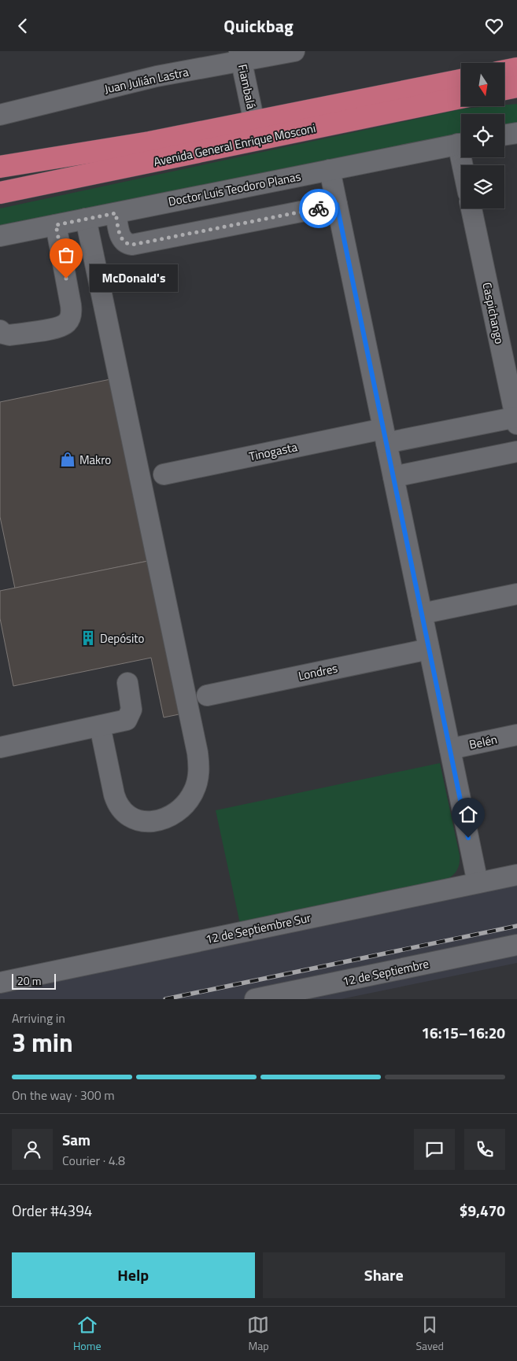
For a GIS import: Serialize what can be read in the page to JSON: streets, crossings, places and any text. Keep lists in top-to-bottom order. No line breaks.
{"streets":{"highway":["Avenida General Enrique Mosconi"],"street":["Juan Julián Lastra","Fiambalá","Doctor Luis Teodoro Planas","Caspichango","Tinogasta","Londres","Belén","12 de Septiembre Sur","12 de Septiembre"]},"crossings":[["Juan Julián Lastra","Fiambalá"],["Fiambalá","Avenida General Enrique Mosconi"],["Caspichango","Tinogasta"]],"places":{"other":["McDonald's"],"shop":["Makro"],"building":["Depósito"]},"scale_bar":"20 m","north":"bottom","page":{"header":"Quickbag","bubble":"McDonald's","scale":"20 m","heading":["3 min","Arriving in","16:15–16:20"],"panel":["Sam","Courier · 4.8","Order #4394","$9,470"],"bar":"On the way · 300 m","buttons":["Help","Share"],"tabs":["Home","Map","Saved"]}}
